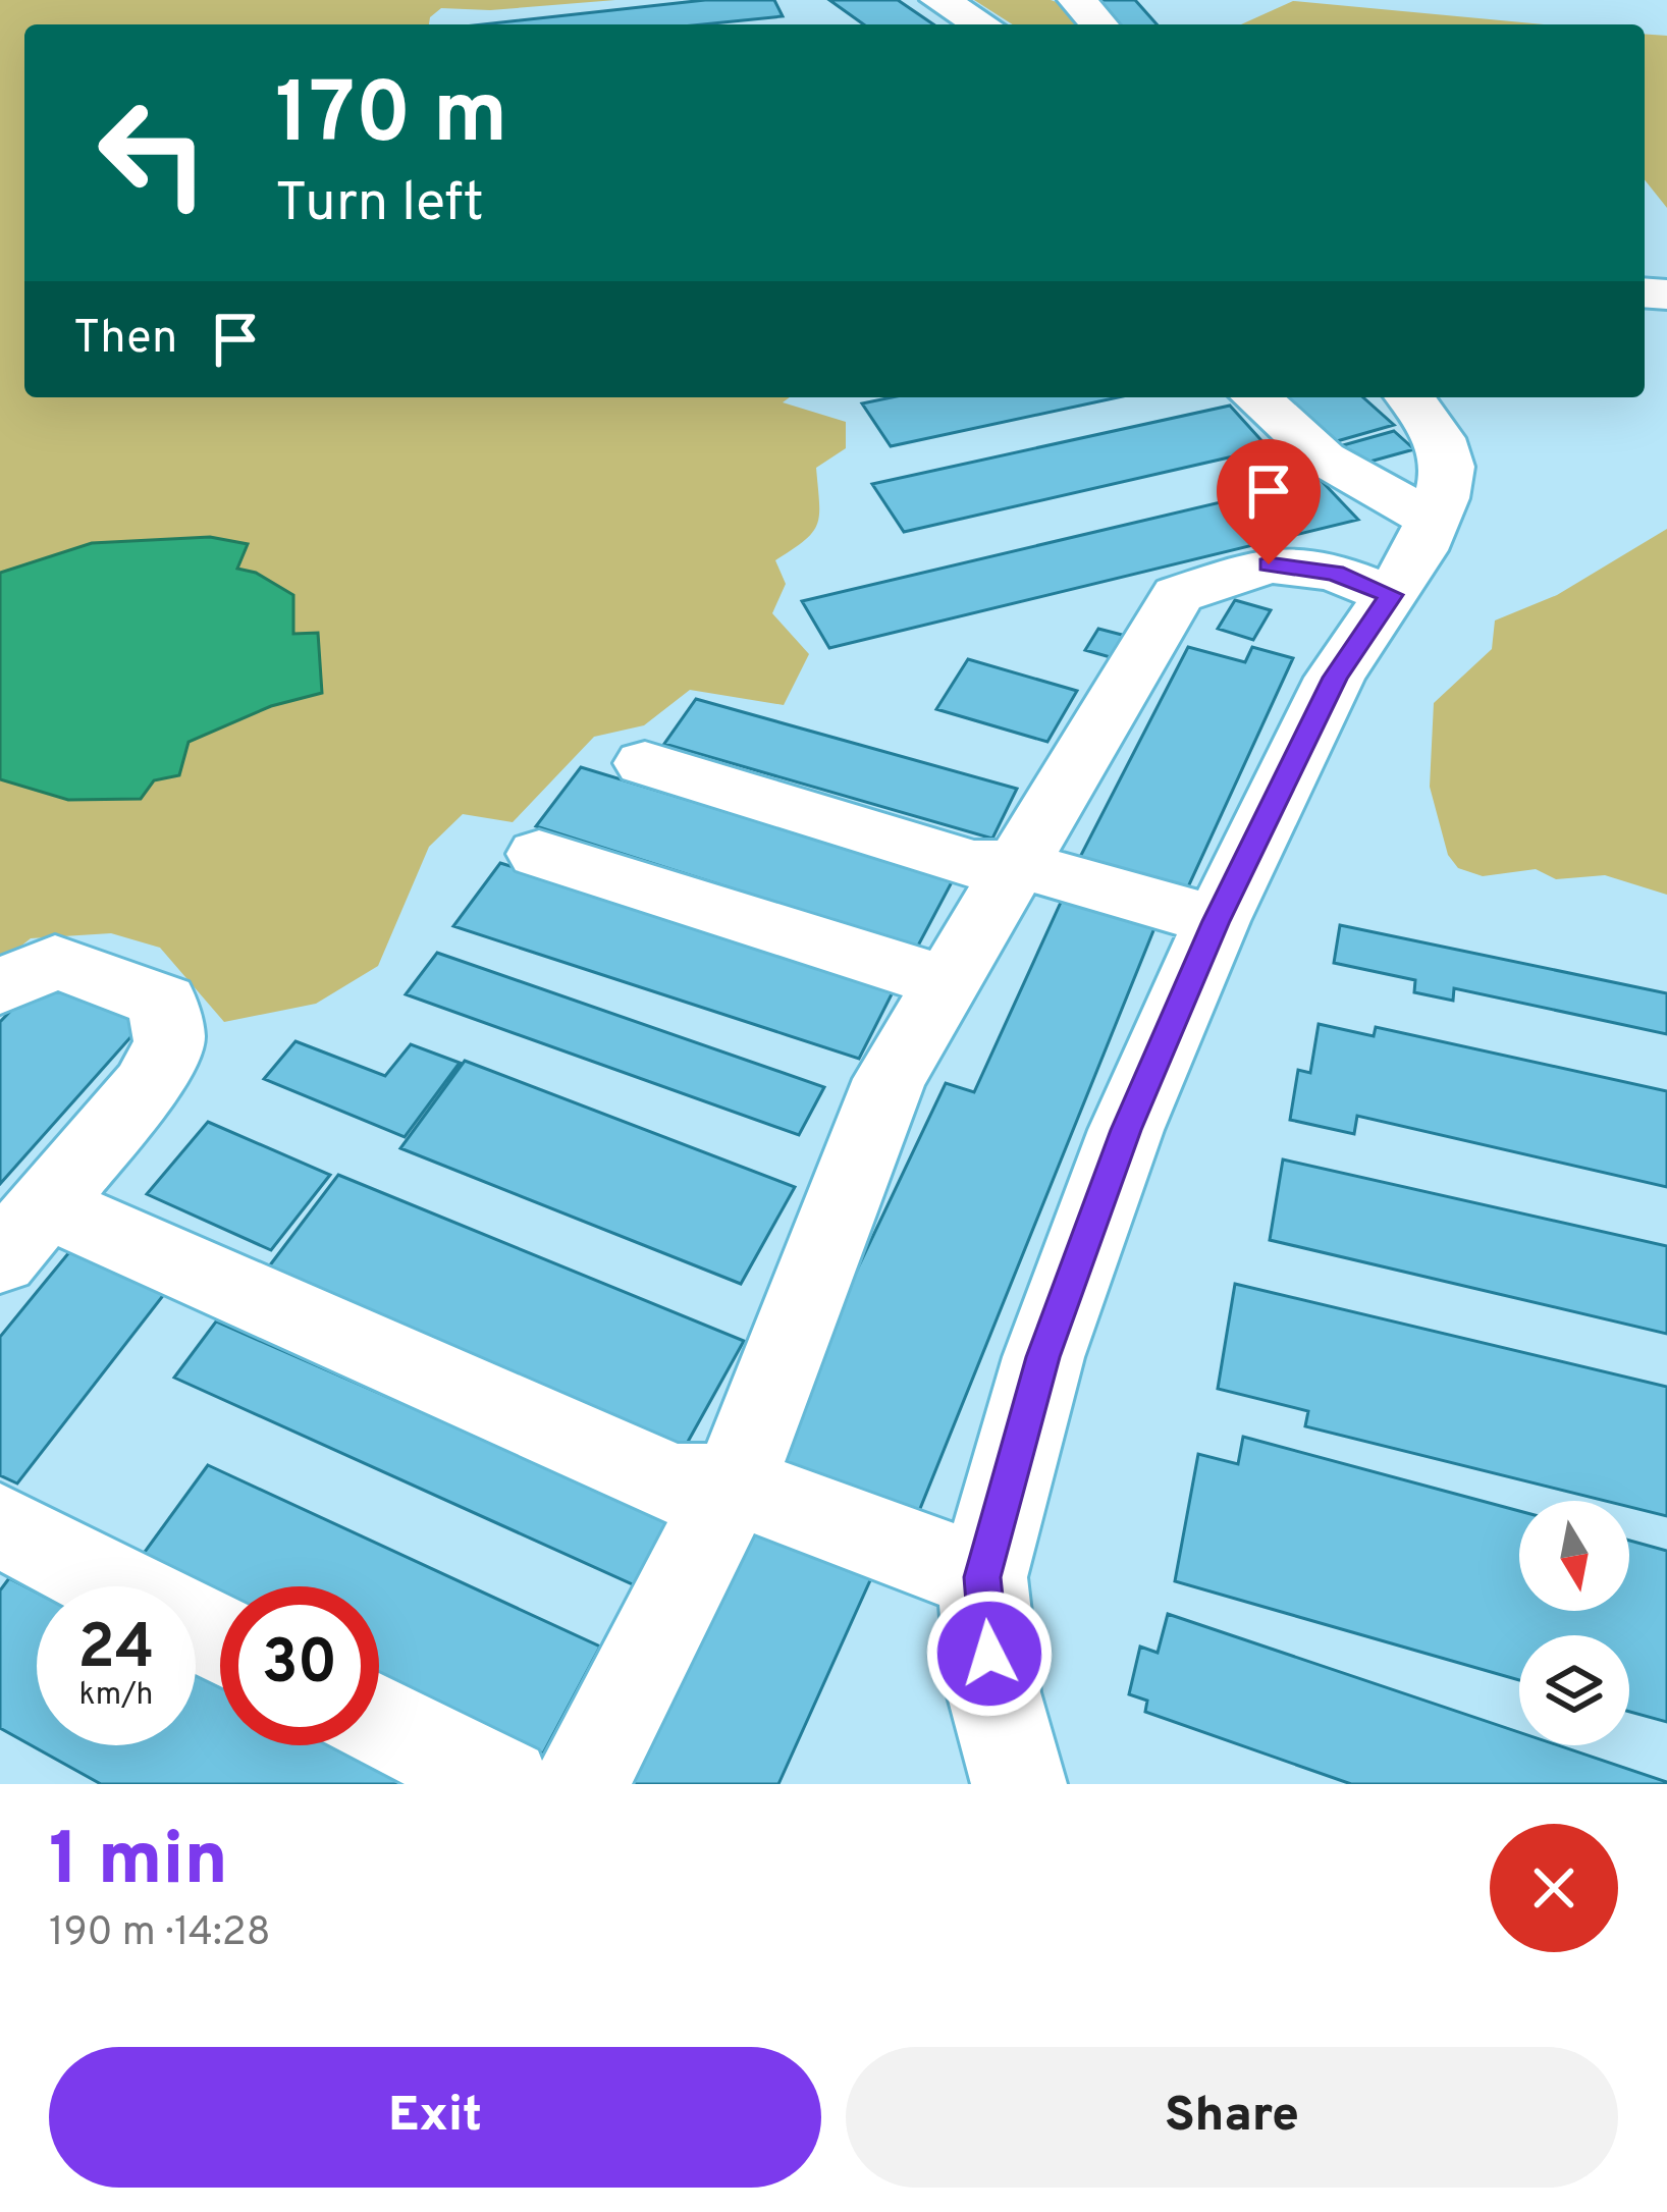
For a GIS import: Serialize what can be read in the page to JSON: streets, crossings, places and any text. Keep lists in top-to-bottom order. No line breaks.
{"north":"bottom","page":{"turn":["170 m","Turn left"],"then":"Then","speed":"24 km/h","limit":"30","heading":["1 min","190 m · 14:28"],"buttons":["Exit","Share"]}}
